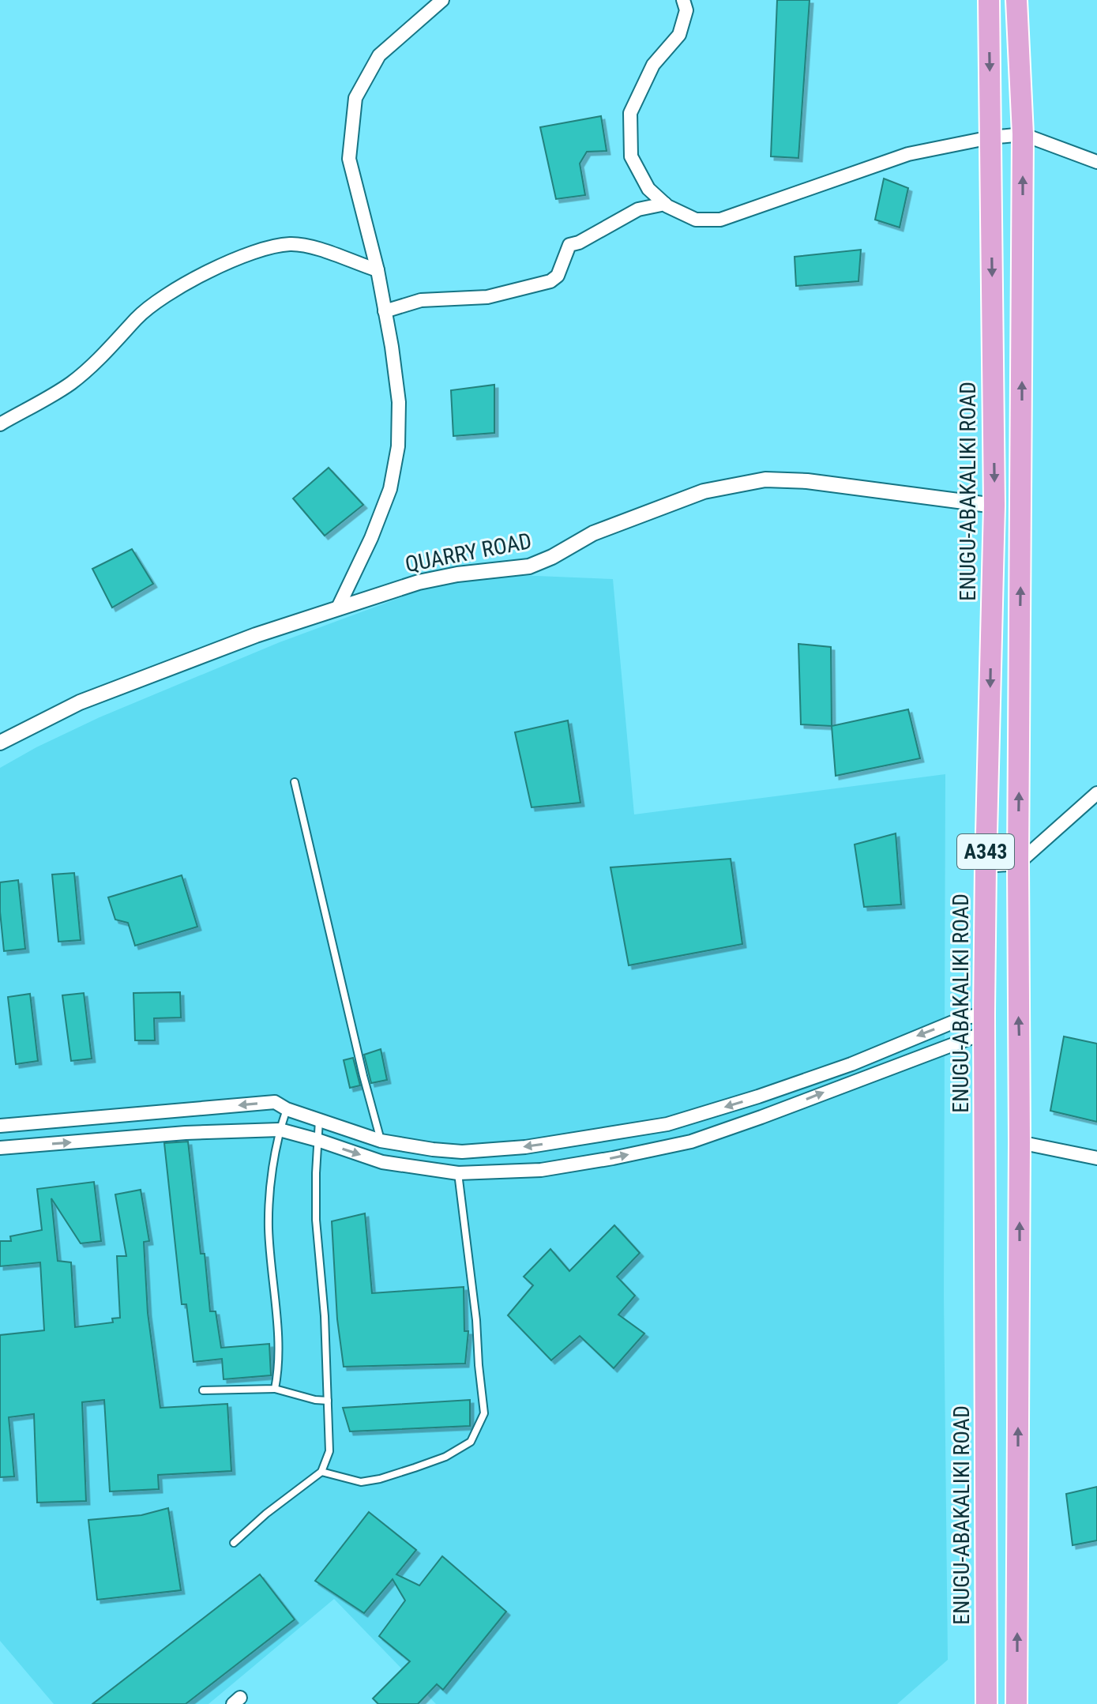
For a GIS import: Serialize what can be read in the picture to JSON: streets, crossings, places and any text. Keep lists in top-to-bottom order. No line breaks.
{"streets":{"highway":["ENUGU-ABAKALIKI ROAD","A343"],"street":["QUARRY ROAD"]},"crossings":[["ENUGU-ABAKALIKI ROAD","QUARRY ROAD"]]}
